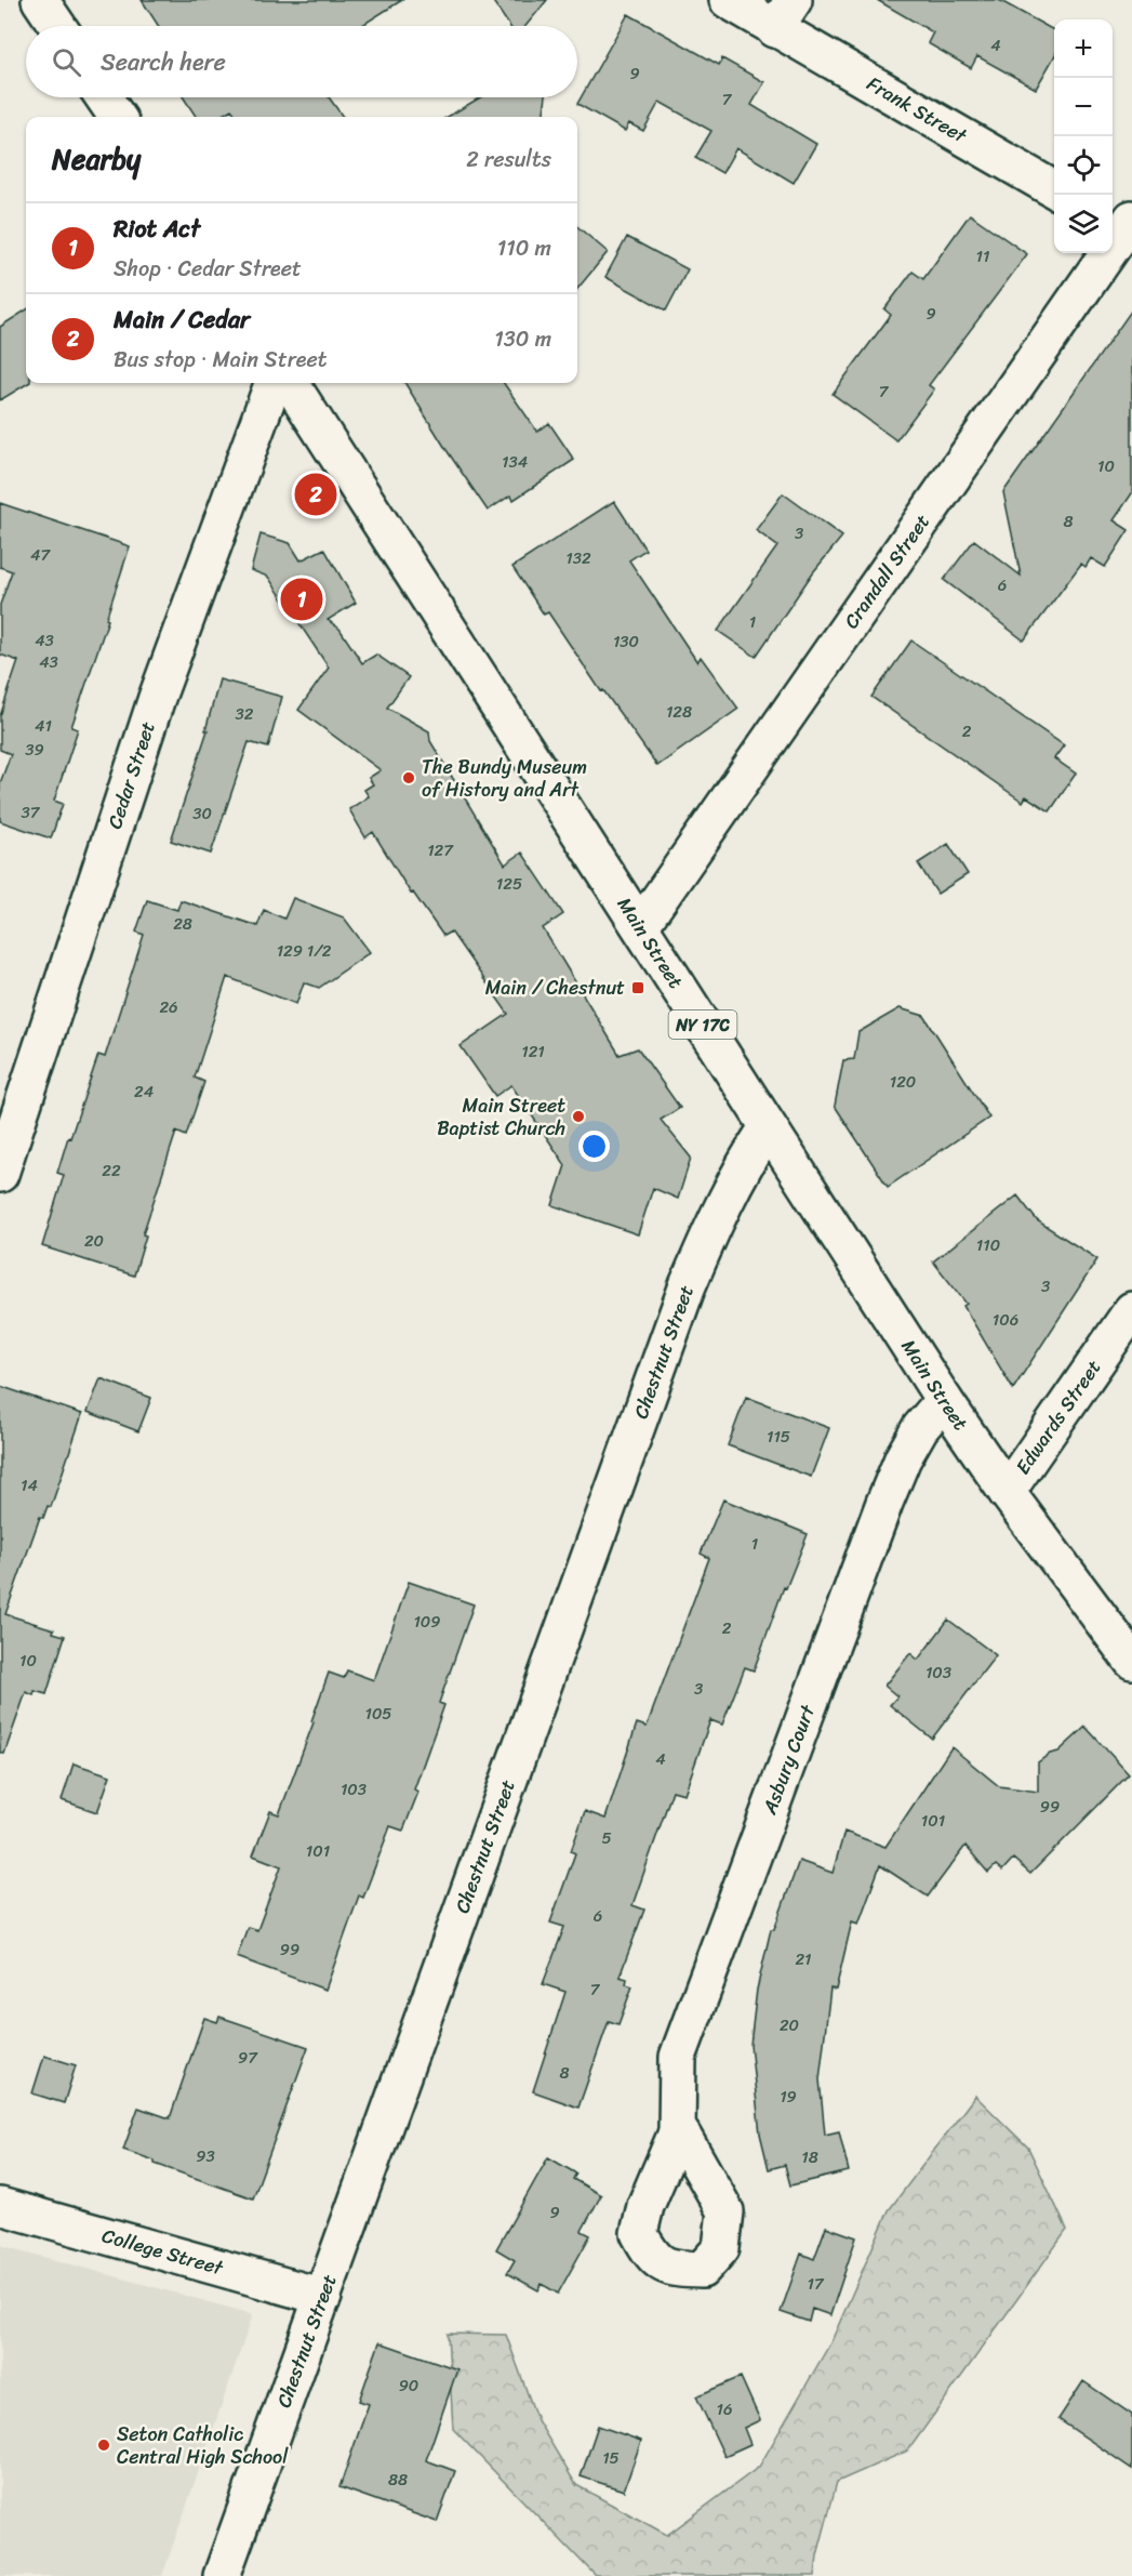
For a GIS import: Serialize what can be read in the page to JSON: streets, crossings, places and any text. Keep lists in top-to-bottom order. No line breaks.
{"streets":{"street":["Frank Street","Crandall Street","Cedar Street","Main Street","NY 17C","Chestnut Street","Edwards Street","Asbury Court","College Street"]},"crossings":[["Crandall Street","Main Street"],["Main Street","Chestnut Street"],["Main Street","Edwards Street"],["Main Street","Asbury Court"],["Chestnut Street","College Street"]],"places":{"other":["The Bundy Museum of History and Art","Main Street Baptist Church","Seton Catholic Central High School"],"transit":["Main / Chestnut"]},"house_numbers":["4","9","7","11","9","7","134","10","8","3","47","132","6","1","43","130","43","128","32","41","2","39","37","30","127","125","28","129 1/2","26","121","120","24","22","20","110","3","106","115","14","1","109","2","10","103","3","105","4","103","99","101","5","101","6","99","21","7","20","97","8","19","93","18","9","17","90","16","15","88"],"page":{"map_buttons":["+","−"],"search":"Search here","heading":["Nearby","2 results"],"list":[{"mark":"1","name":"Riot Act","note":"Shop · Cedar Street","value":"110 m"},{"mark":"2","name":"Main / Cedar","note":"Bus stop · Main Street","value":"130 m"}],"pins":["2","1"]}}
